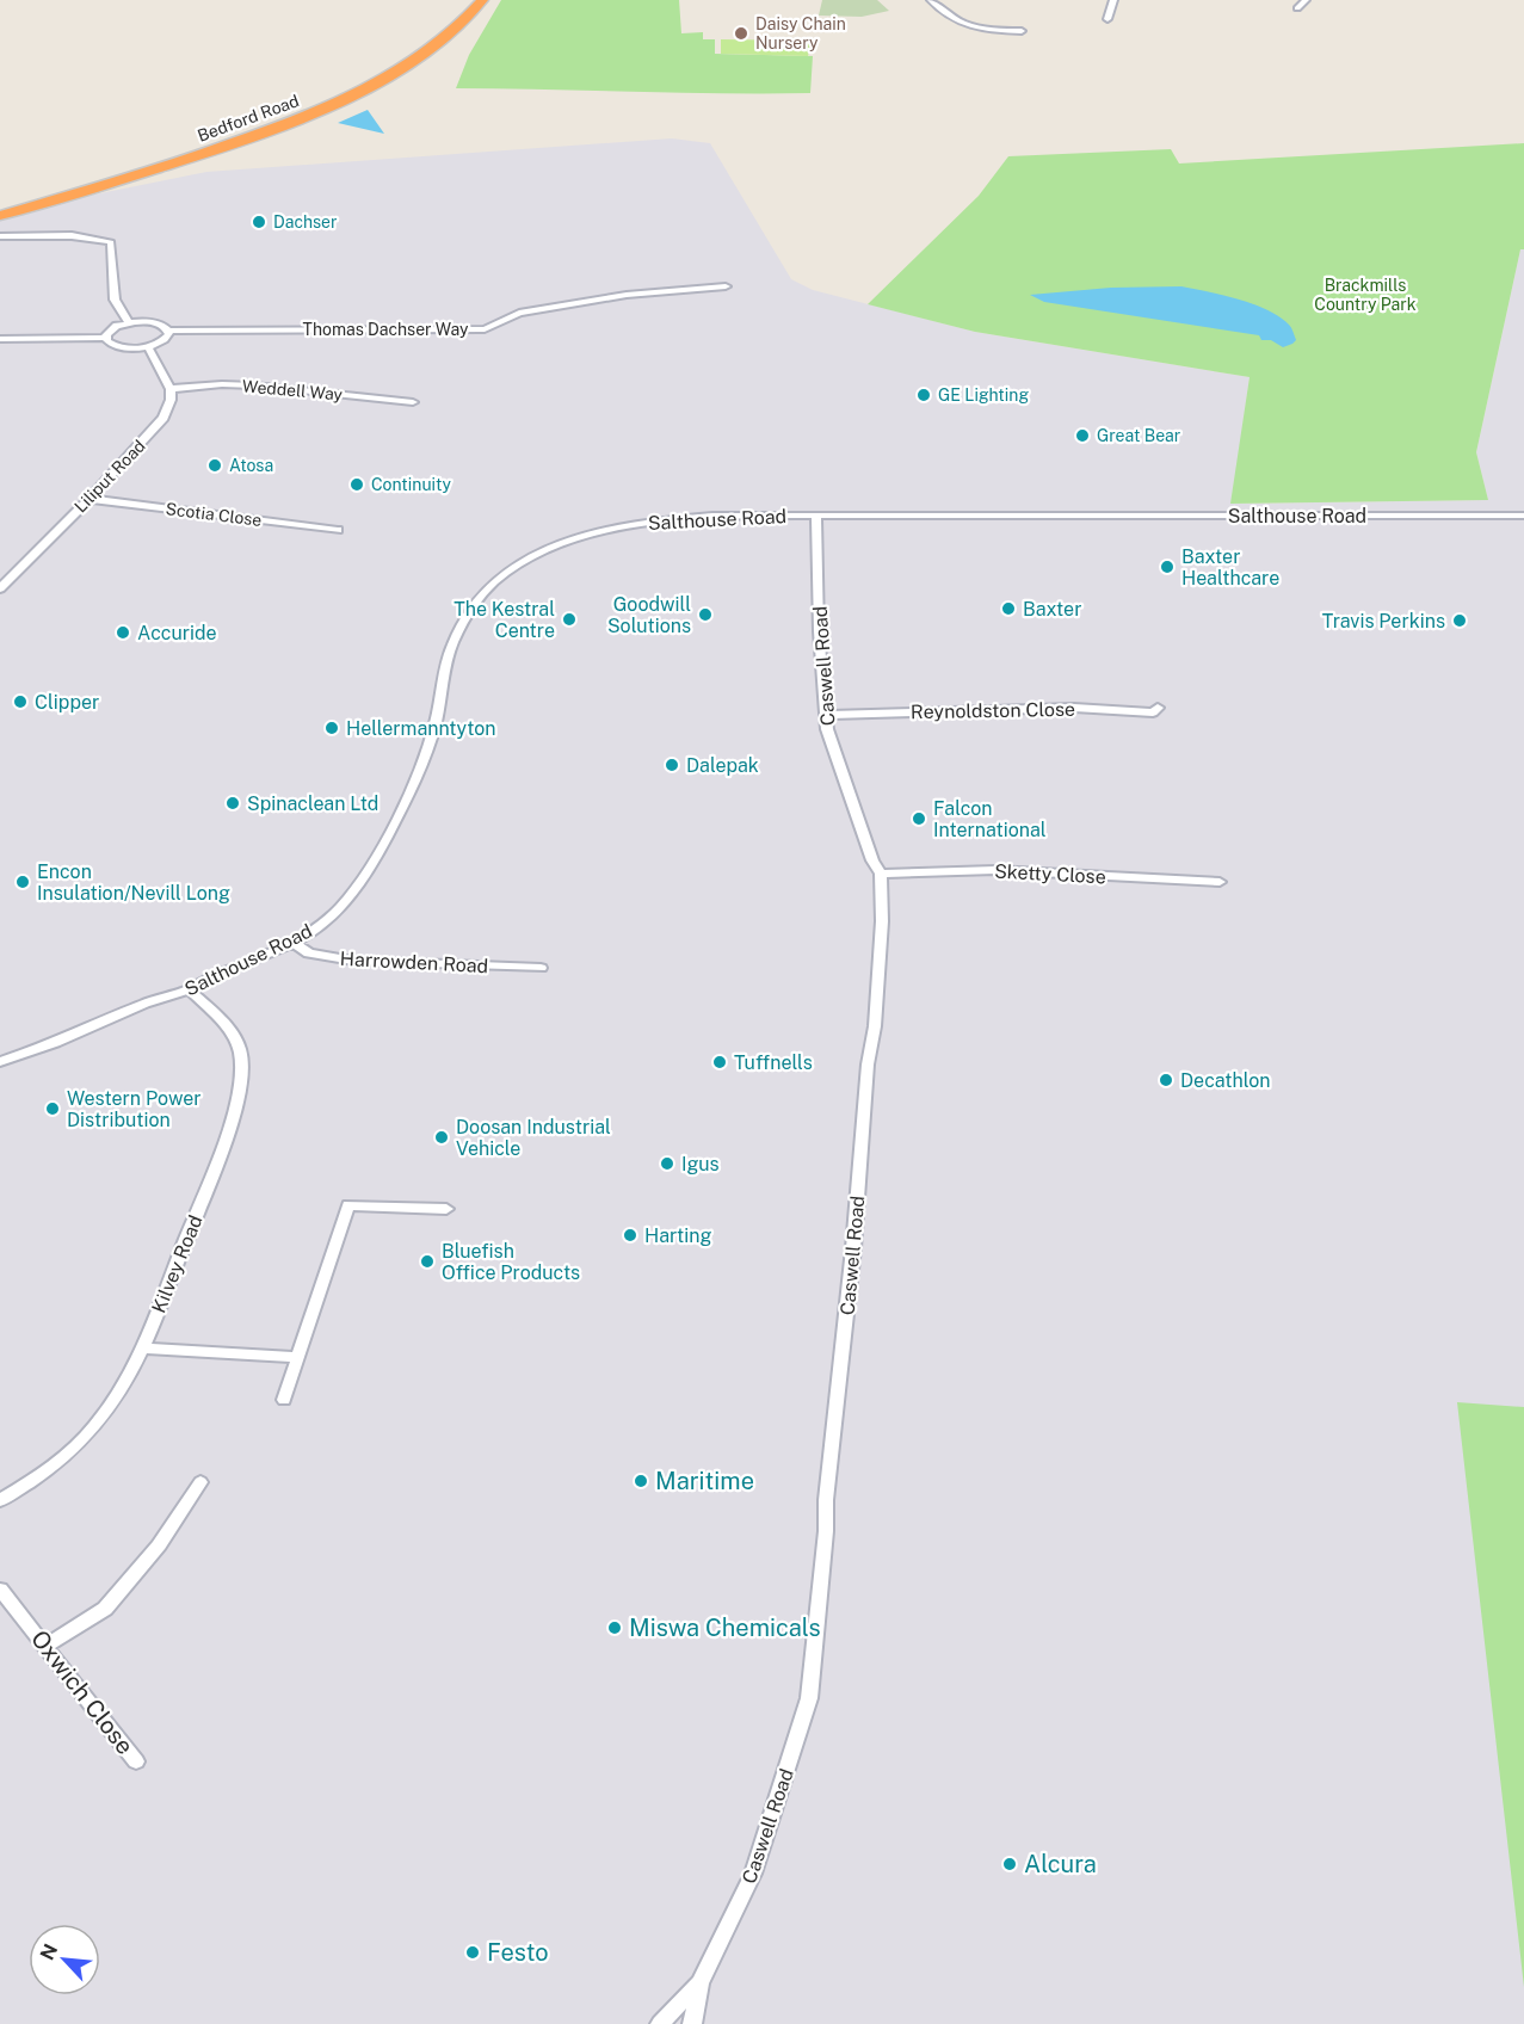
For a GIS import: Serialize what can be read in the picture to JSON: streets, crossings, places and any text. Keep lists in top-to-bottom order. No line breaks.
{"streets":{"highway":["Bedford Road"],"street":["Thomas Dachser Way","Weddell Way","Liliput Road","Scotia Close","Salthouse Road","Caswell Road","Reynoldston Close","Sketty Close","Harrowden Road","Kilvey Road","Oxwich Close"]},"crossings":[["Weddell Way","Liliput Road"],["Liliput Road","Scotia Close"],["Salthouse Road","Caswell Road"],["Salthouse Road","Harrowden Road"],["Salthouse Road","Kilvey Road"],["Caswell Road","Reynoldston Close"],["Caswell Road","Sketty Close"]],"parks":["Brackmills Country Park"],"places":["Daisy Chain Nursery","Dachser","GE Lighting","Great Bear","Atosa","Continuity","Baxter Healthcare","Baxter","Goodwill Solutions","The Kestral Centre","Travis Perkins","Accuride","Clipper","Hellermanntyton","Dalepak","Spinaclean Ltd","Falcon International","Encon Insulation/Nevill Long","Tuffnells","Decathlon","Western Power Distribution","Doosan Industrial Vehicle","Igus","Harting","Bluefish Office Products","Maritime","Miswa Chemicals","Alcura","Festo"],"north":"top left"}
